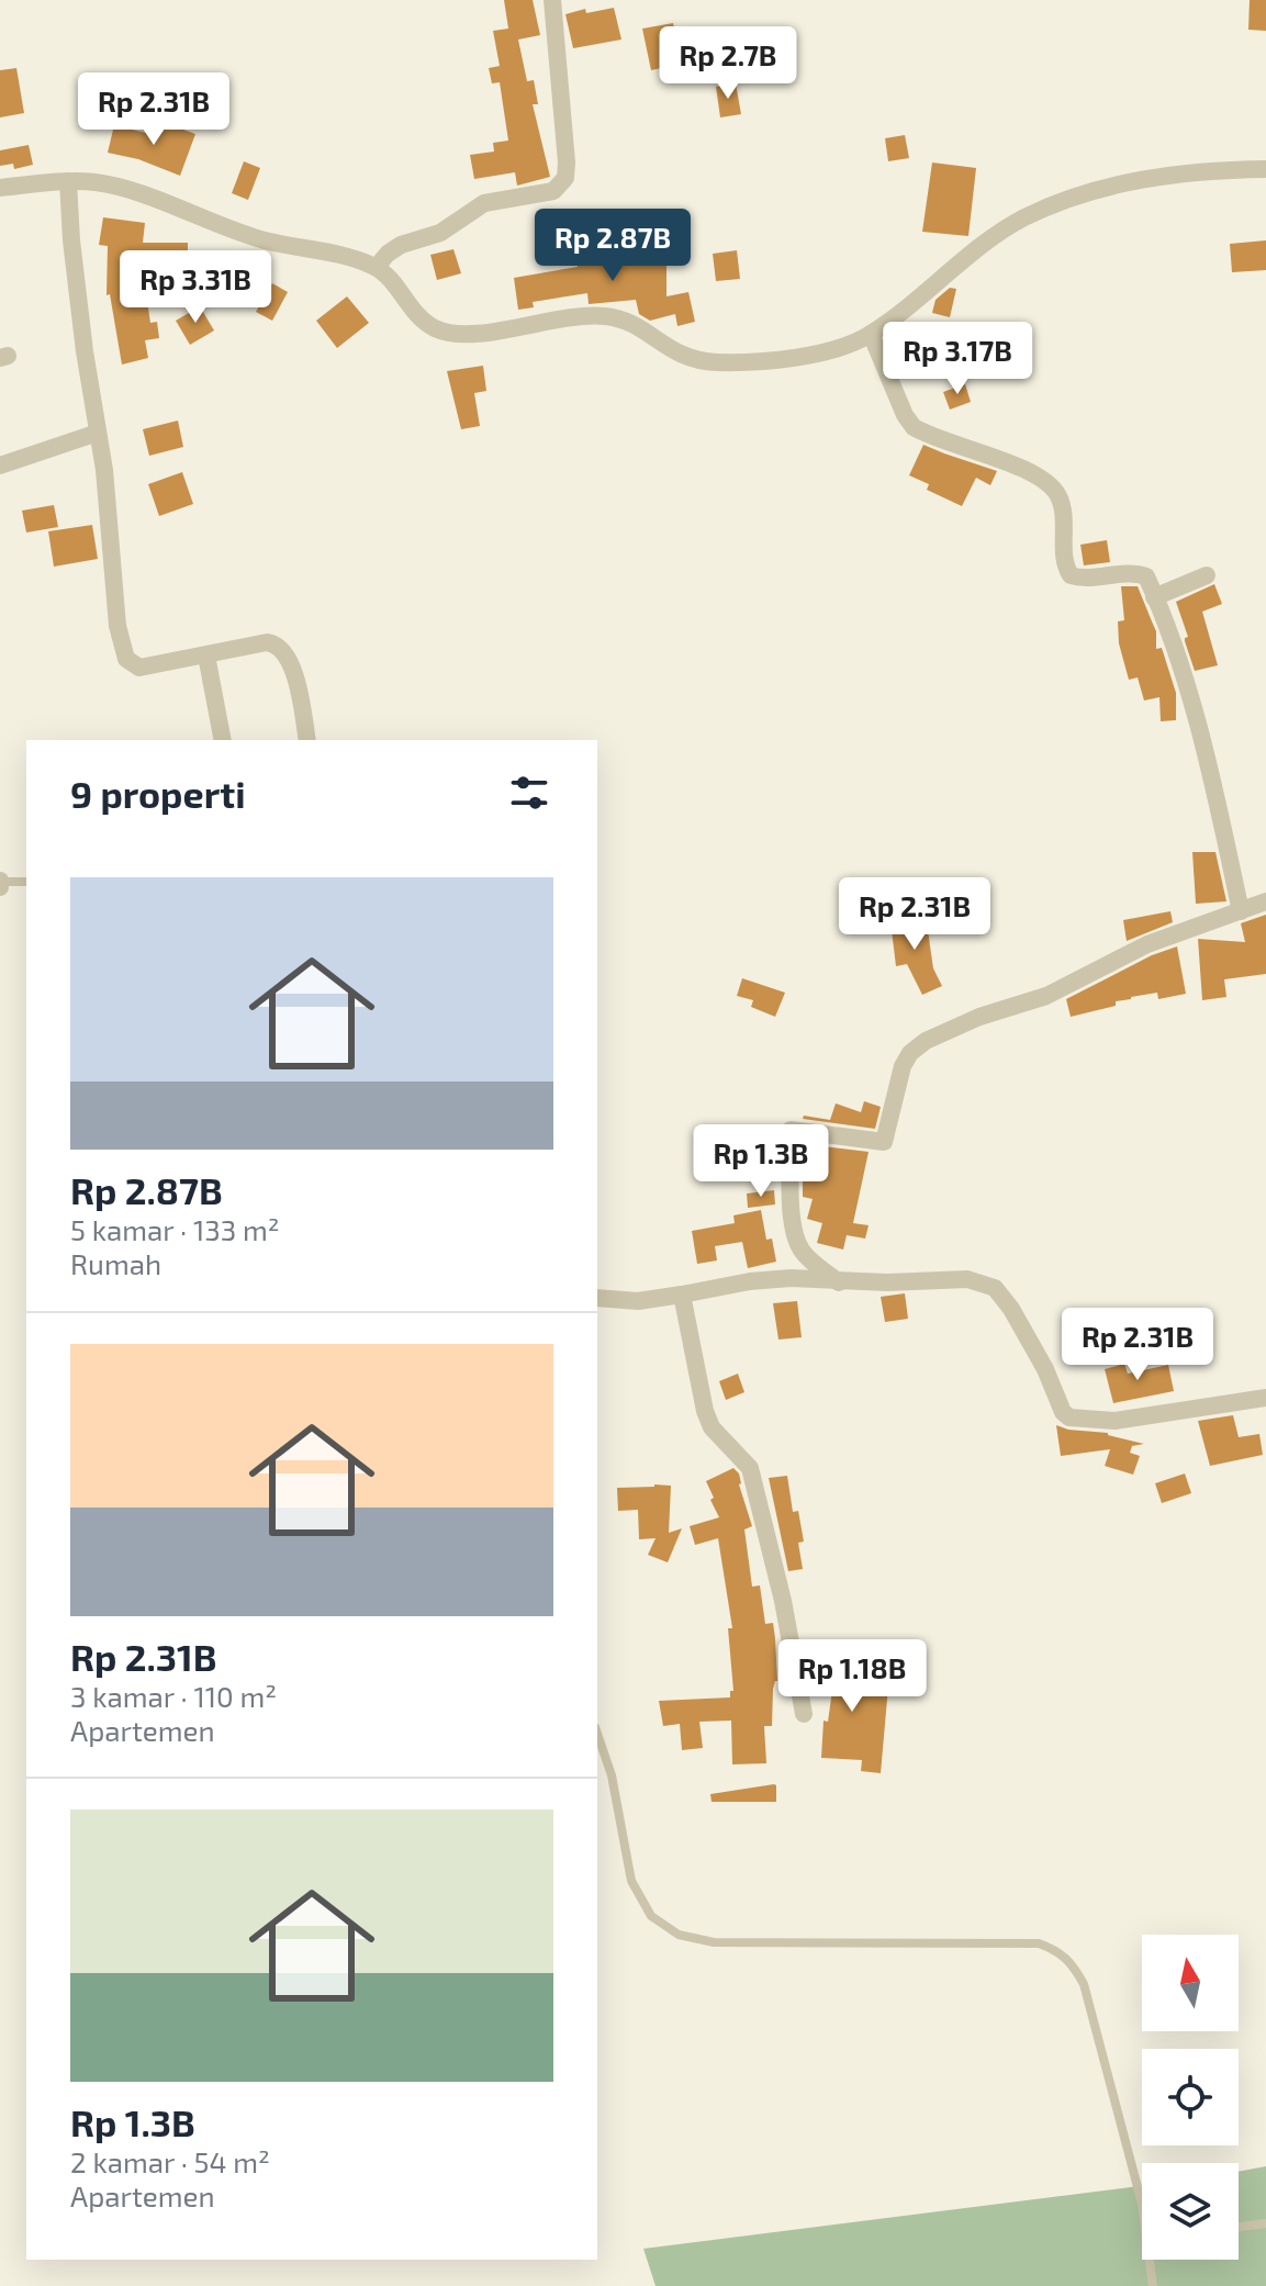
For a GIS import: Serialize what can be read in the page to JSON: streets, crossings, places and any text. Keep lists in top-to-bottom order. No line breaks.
{"north":"top","page":{"price":["Rp 2.7B","Rp 2.31B","Rp 2.87B","Rp 3.31B","Rp 3.17B","Rp 2.31B","Rp 1.3B","Rp 2.31B","Rp 1.18B"],"heading":"9 properti","list":[{"name":"Rp 2.87B","note":"5 kamar · 133 m² · Rumah"},{"name":"Rp 2.31B","note":"3 kamar · 110 m² · Apartemen"},{"name":"Rp 1.3B","note":"2 kamar · 54 m² · Apartemen"}]}}
